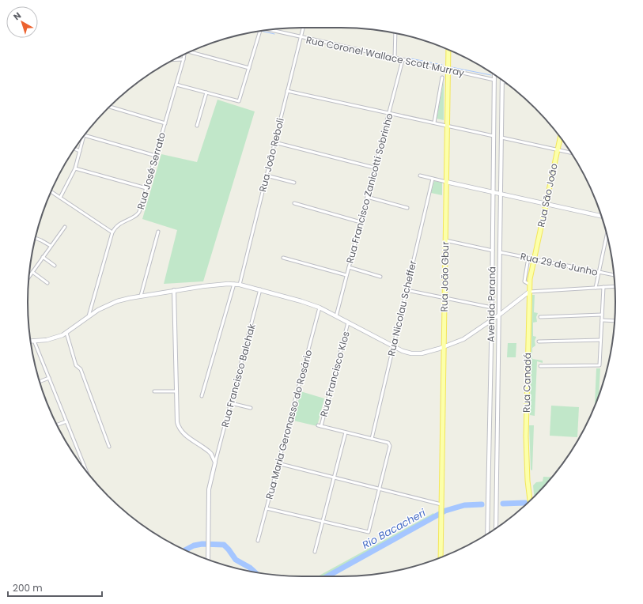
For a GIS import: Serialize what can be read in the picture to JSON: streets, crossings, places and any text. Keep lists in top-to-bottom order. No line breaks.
{"streets":{"main road":["Rua São João","Rua João Gbur","Rua Canadá"],"street":["Rua Coronel Wallace Scott Murray","Rua João Reboli","Rua José Serrato","Rua Francisco Zanicotti Sobrinho","Rua 29 de Junho","Avenida Paraná","Rua Nicolau Scheffer","Rua Francisco Klos","Rua Francisco Balchak","Rua Maria Geronasso do Rosário"]},"crossings":[["Rua Coronel Wallace Scott Murray","Rua João Reboli"],["Rua Coronel Wallace Scott Murray","Rua Francisco Zanicotti Sobrinho"],["Rua Coronel Wallace Scott Murray","Rua João Gbur"],["Rua Coronel Wallace Scott Murray","Avenida Paraná"],["Rua São João","Rua 29 de Junho"],["Rua São João","Rua Canadá"],["Rua 29 de Junho","Avenida Paraná"],["Rua 29 de Junho","Rua Canadá"]],"water":["Rio Bacacheri"],"scale_bar":"200 m","north":"top left"}
